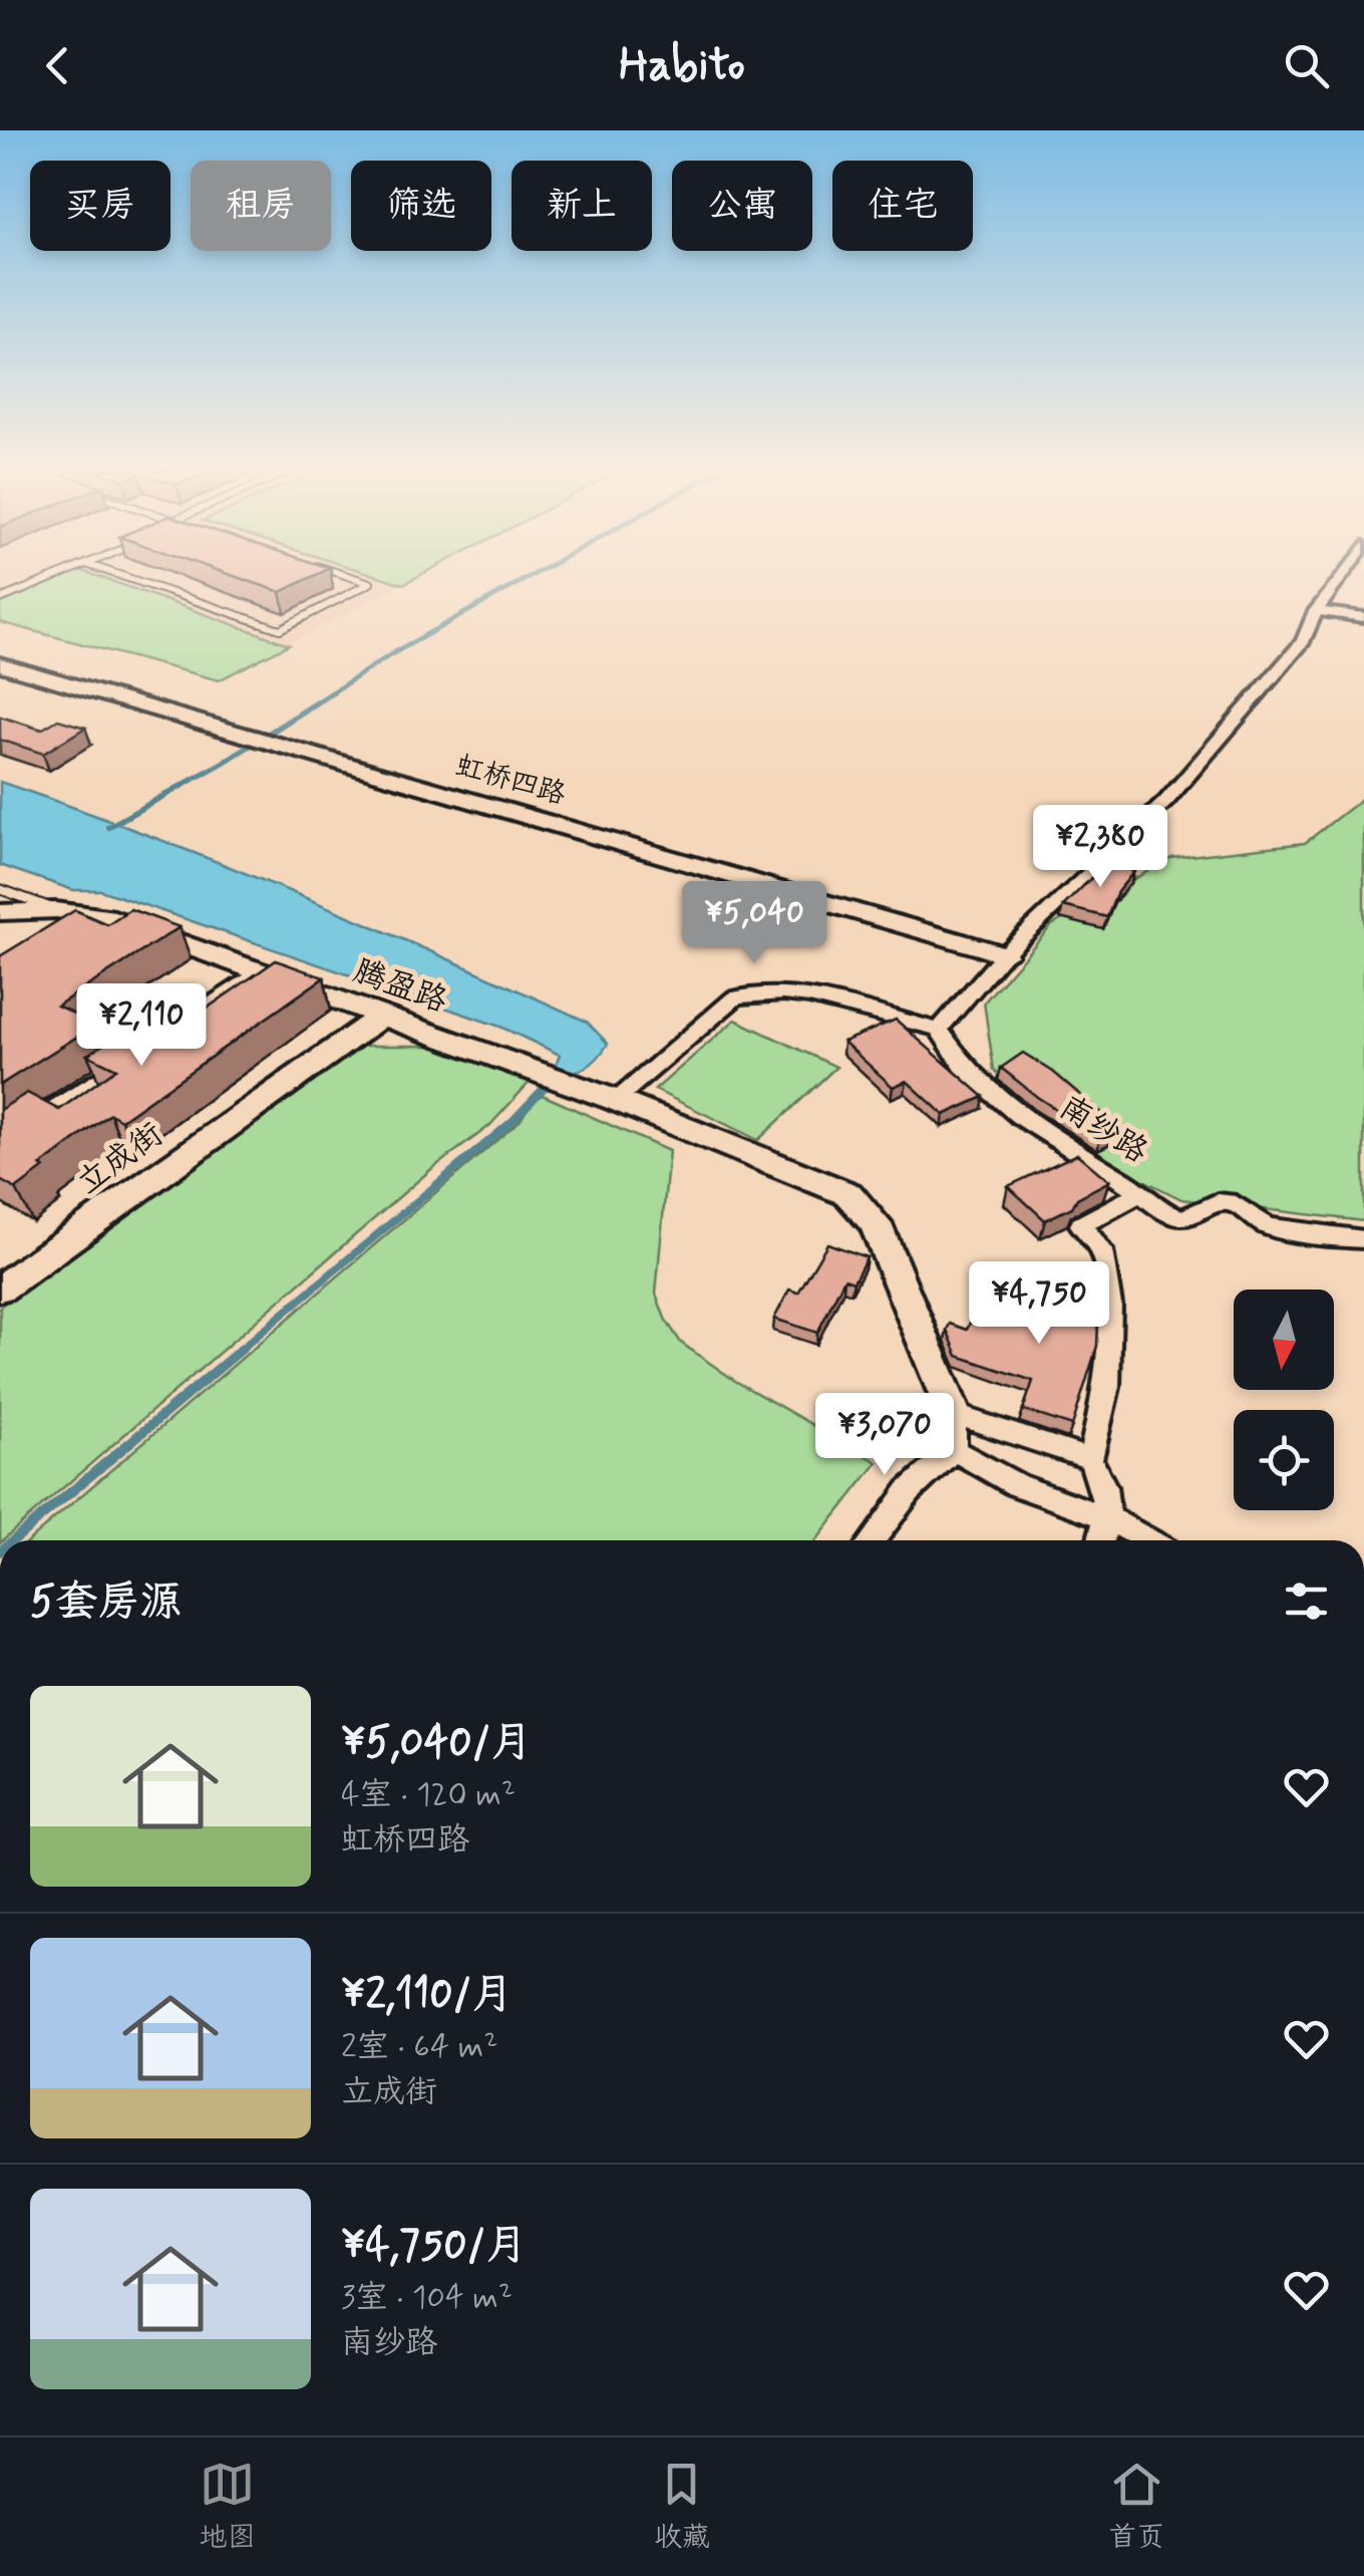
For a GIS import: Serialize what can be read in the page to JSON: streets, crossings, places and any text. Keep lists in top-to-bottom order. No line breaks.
{"streets":{"street":["虹桥四路","腾盈路","南纱路","立成街"]},"crossings":[["腾盈路","立成街"]],"north":"bottom","page":{"header":"Habito","chip":["买房","租房","筛选","新上","公寓","住宅"],"price":["¥2,380","¥5,040","¥2,110","¥4,750","¥3,070"],"heading":"5套房源","list":[{"name":"¥5,040/月","note":"4室 · 120 m² · 虹桥四路"},{"name":"¥2,110/月","note":"2室 · 64 m² · 立成街"},{"name":"¥4,750/月","note":"3室 · 104 m² · 南纱路"}],"tabs":["地图","收藏","首页"]}}
